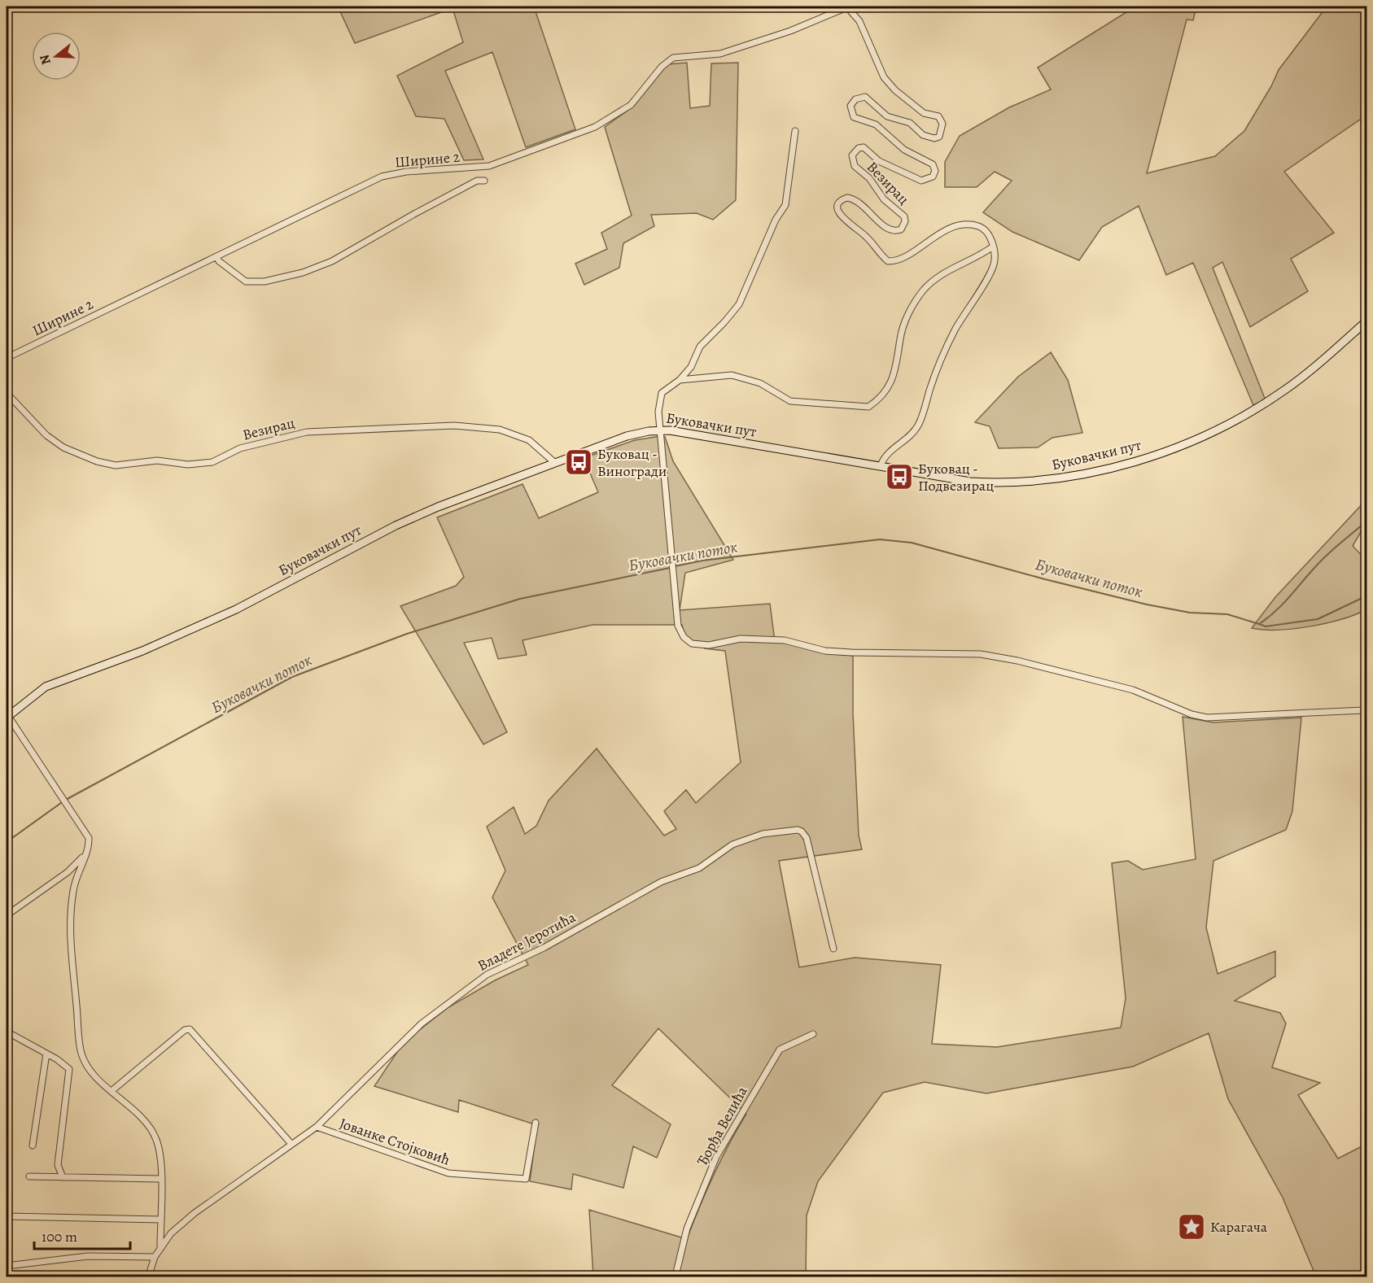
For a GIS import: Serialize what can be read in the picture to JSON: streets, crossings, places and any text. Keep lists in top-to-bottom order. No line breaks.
{"streets":{"street":["Ширине 2","Везирац","Буковачки пут","Владете Јеротића","Ђорђа Велића","Јованке Стојковић"]},"crossings":[["Ширине 2","Везирац"],["Везирац","Буковачки пут"],["Владете Јеротића","Јованке Стојковић"]],"water":["Буковачки поток"],"places":{"bus stop":["Буковац - Виногради","Буковац - Подвезирац"],"place":["Карагача"]},"scale_bar":"100 m","north":"left"}
